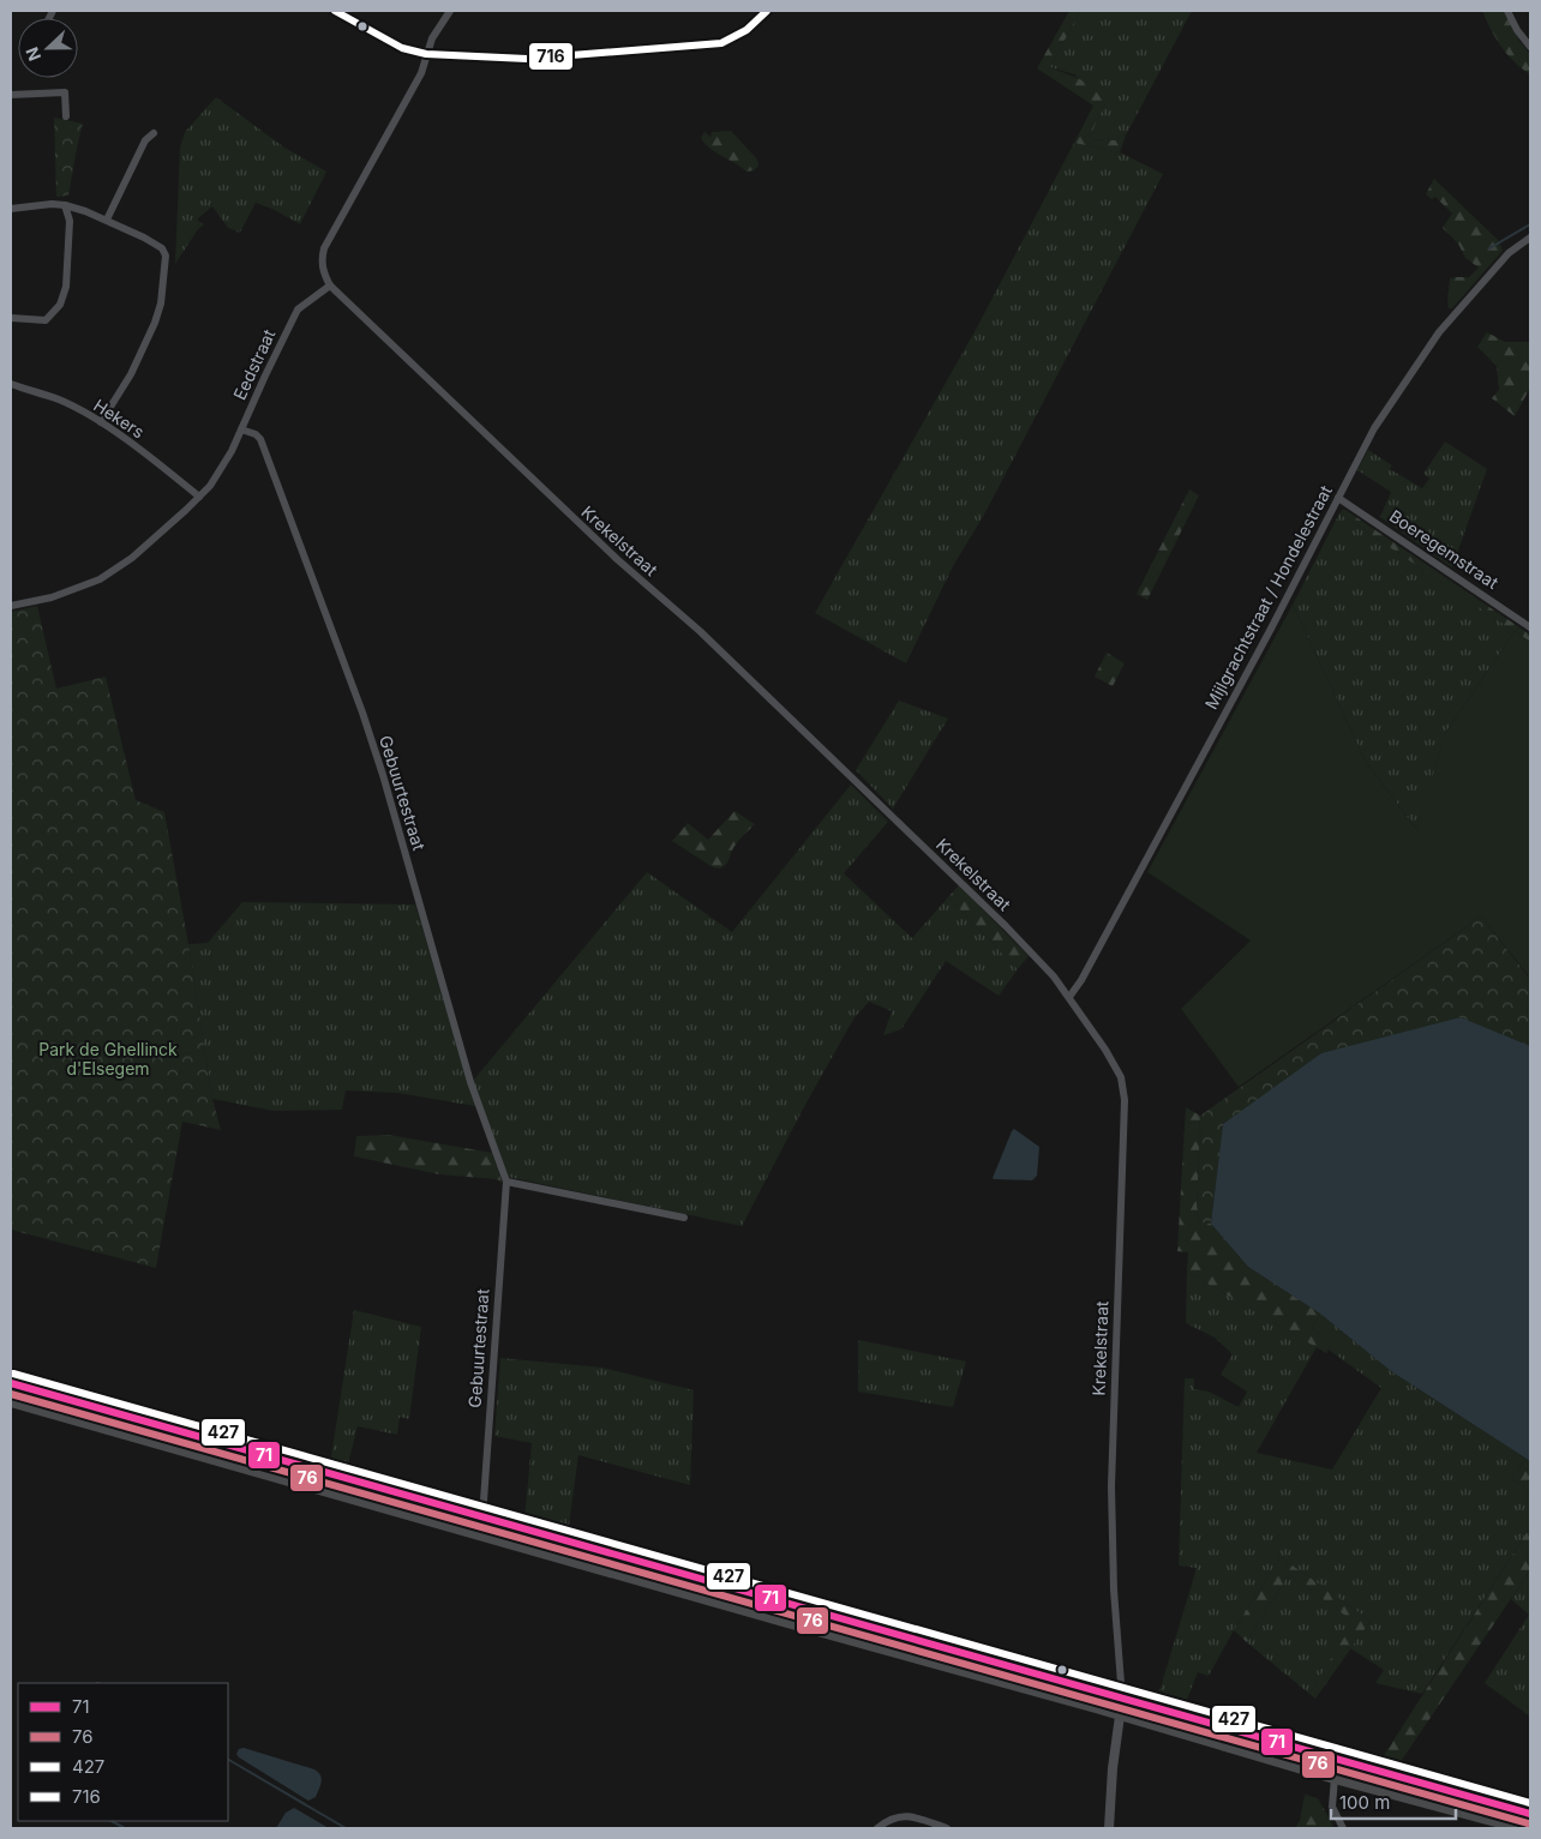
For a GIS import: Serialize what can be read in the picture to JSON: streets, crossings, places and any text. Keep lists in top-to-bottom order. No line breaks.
{"streets":{"street":["Eedstraat","Hekers","Krekelstraat","Boeregemstraat","Mijlgrachtstraat / Hondelestraat","Gebuurtestraat"]},"crossings":[["Eedstraat","Hekers"],["Eedstraat","Krekelstraat"],["Eedstraat","Gebuurtestraat"],["Krekelstraat","Mijlgrachtstraat / Hondelestraat"],["Boeregemstraat","Mijlgrachtstraat / Hondelestraat"]],"parks":["Park de Ghellinck d'Elsegem"],"lines":["transit line 716","transit line 427","transit line 71","transit line 76"],"legend":["71","76","427","716"],"scale_bar":"100 m","north":"left"}
